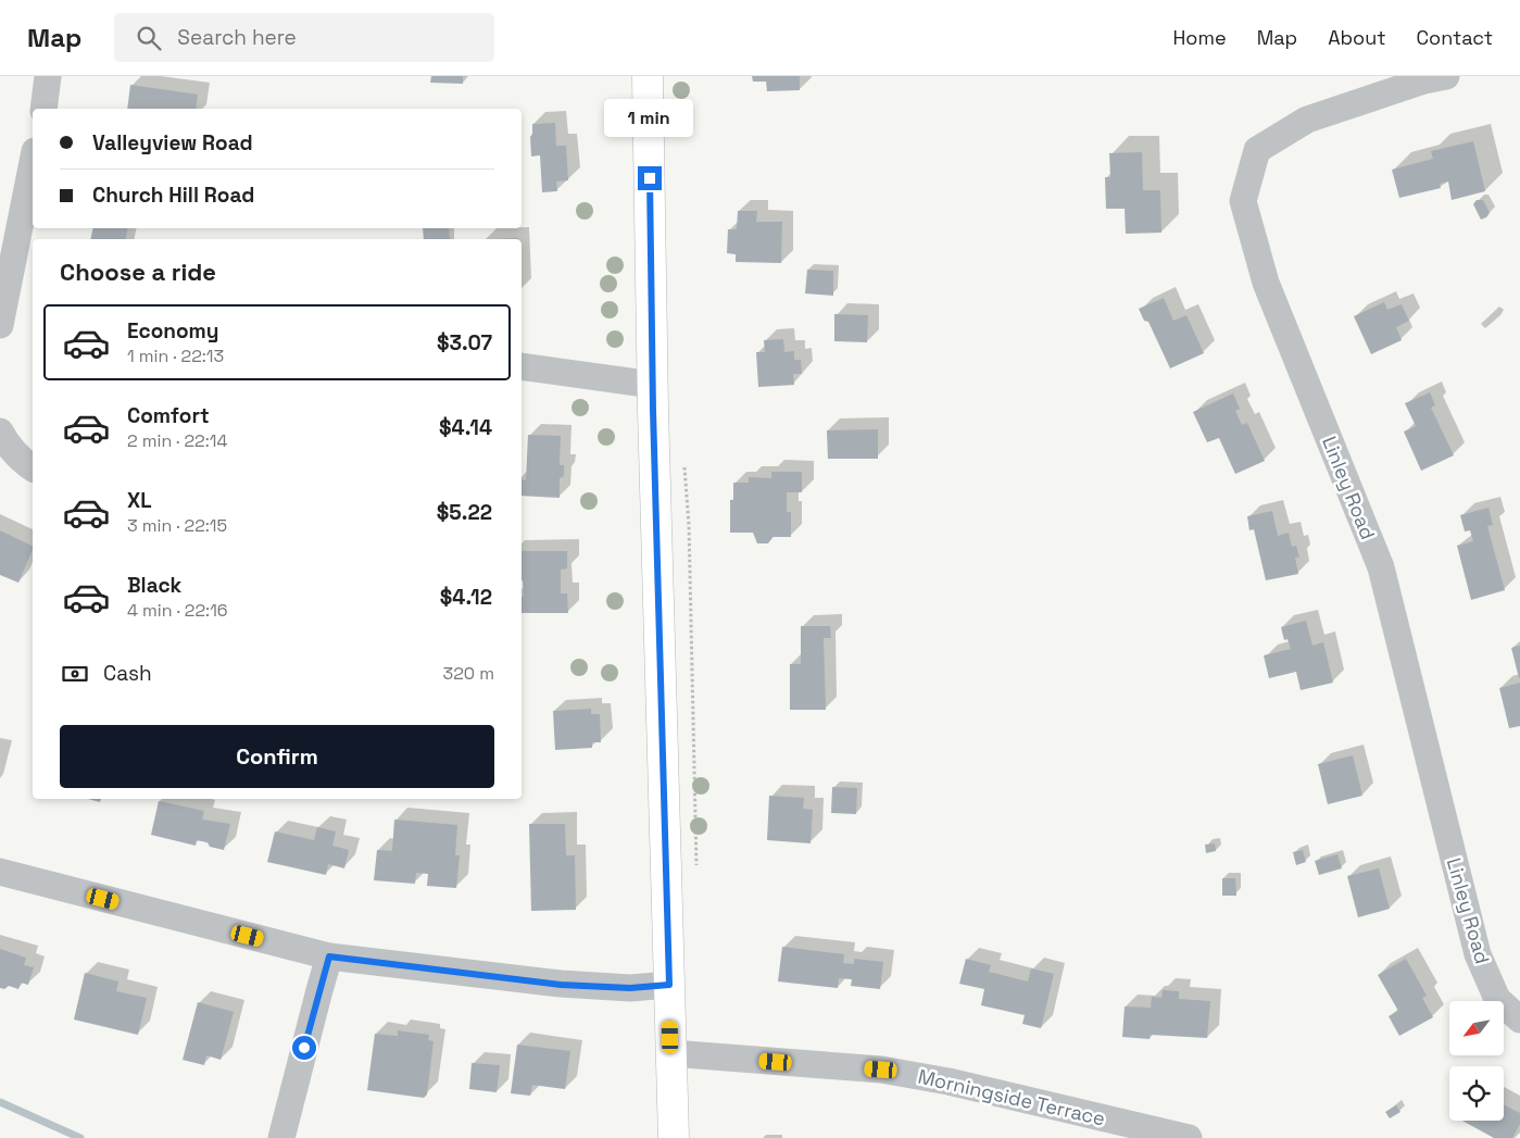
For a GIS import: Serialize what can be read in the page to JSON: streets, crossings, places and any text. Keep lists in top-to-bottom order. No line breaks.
{"streets":{"street":["Linley Road","Morningside Terrace"]},"north":"bottom left","page":{"header":"Map","search":"Search here","nav":["Home","Map","About","Contact"],"bubble":"1 min","banner":["Valleyview Road","Church Hill Road"],"heading":"Choose a ride","list":[{"name":"Economy","note":"1 min · 22:13","value":"$3.07"},{"name":"Comfort","note":"2 min · 22:14","value":"$4.14"},{"name":"XL","note":"3 min · 22:15","value":"$5.22"},{"name":"Black","note":"4 min · 22:16","value":"$4.12"}],"pay":["Cash","320 m"],"buttons":"Confirm"}}
